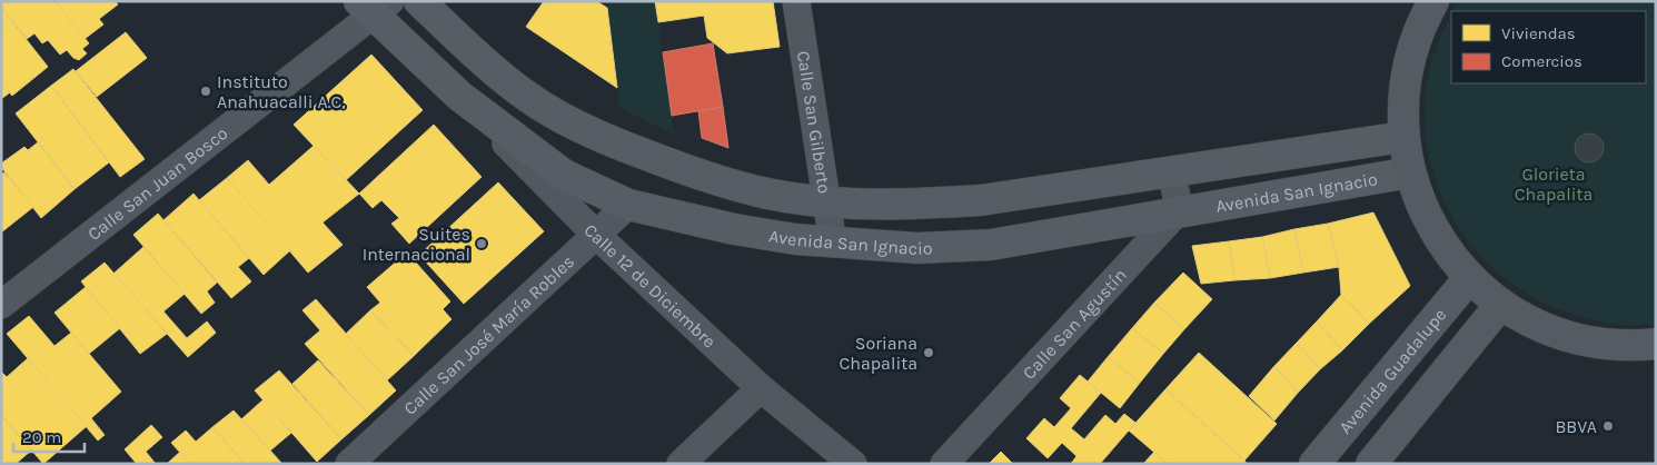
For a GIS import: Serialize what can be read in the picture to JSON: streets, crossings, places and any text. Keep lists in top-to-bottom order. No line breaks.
{"streets":{"main road":["Avenida Guadalupe"],"street":["Calle San Gilberto","Calle San Juan Bosco","Avenida San Ignacio","Calle 12 de Diciembre","Calle San Agustín","Calle San José María Robles"]},"crossings":[["Calle San Gilberto","Avenida San Ignacio"],["Calle San Juan Bosco","Avenida San Ignacio"],["Avenida San Ignacio","Calle 12 de Diciembre"],["Avenida San Ignacio","Calle San Agustín"],["Avenida San Ignacio","Calle San José María Robles"],["Calle 12 de Diciembre","Calle San José María Robles"]],"parks":["Glorieta Chapalita"],"places":["Instituto Anahuacalli A.C.","Suites Internacional","Soriana Chapalita","BBVA"],"legend":["Viviendas","Comercios"],"scale_bar":"20 m"}
